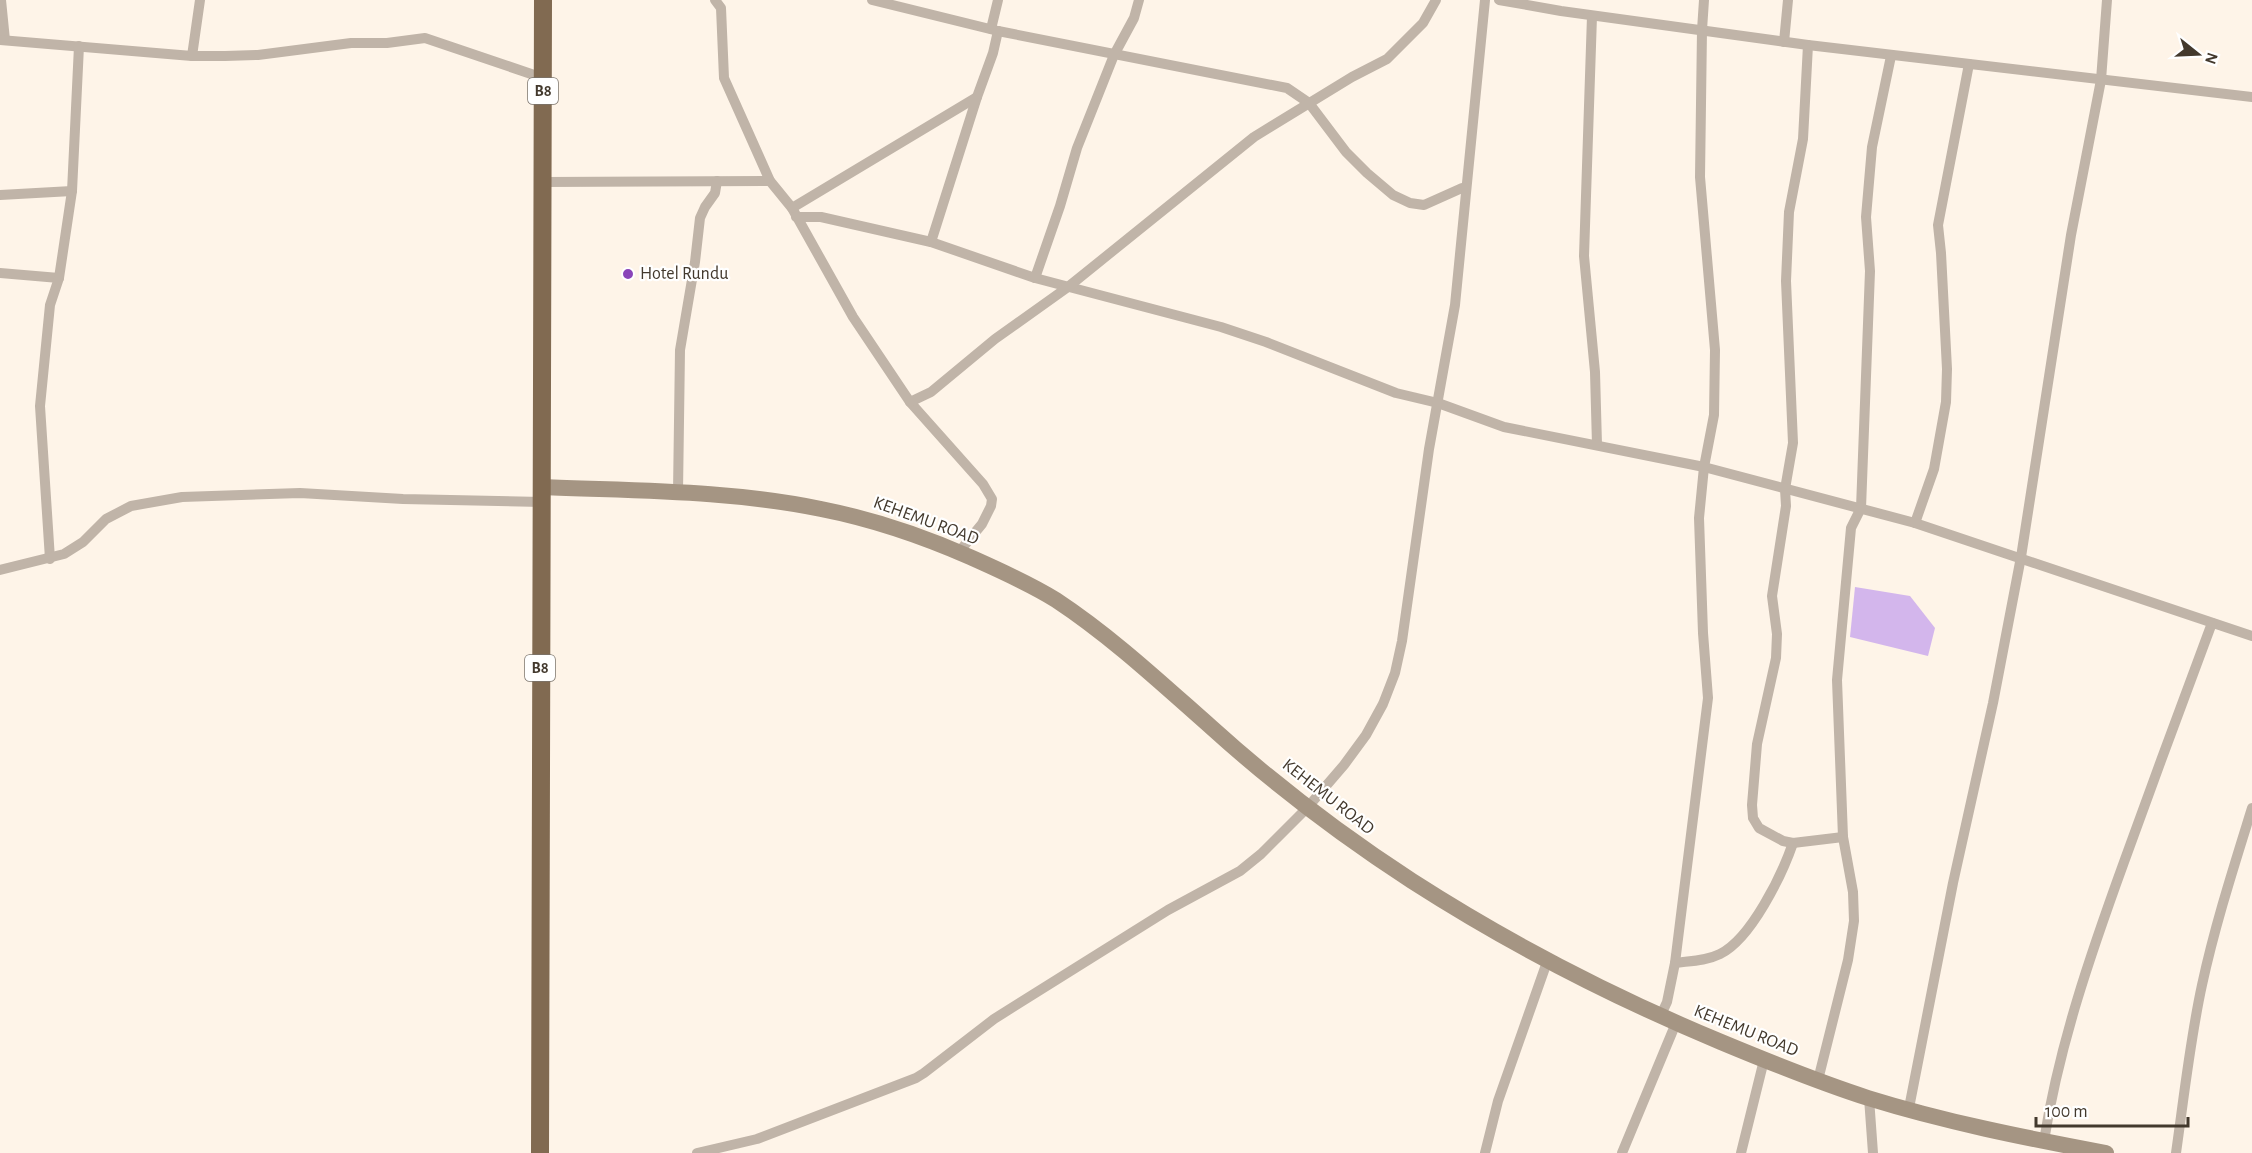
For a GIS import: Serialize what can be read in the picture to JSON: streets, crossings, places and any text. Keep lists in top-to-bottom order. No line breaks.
{"streets":{"highway":["B8"],"street":["KEHEMU ROAD"]},"crossings":[["B8","KEHEMU ROAD"]],"places":["Hotel Rundu"],"scale_bar":"100 m","north":"right"}
